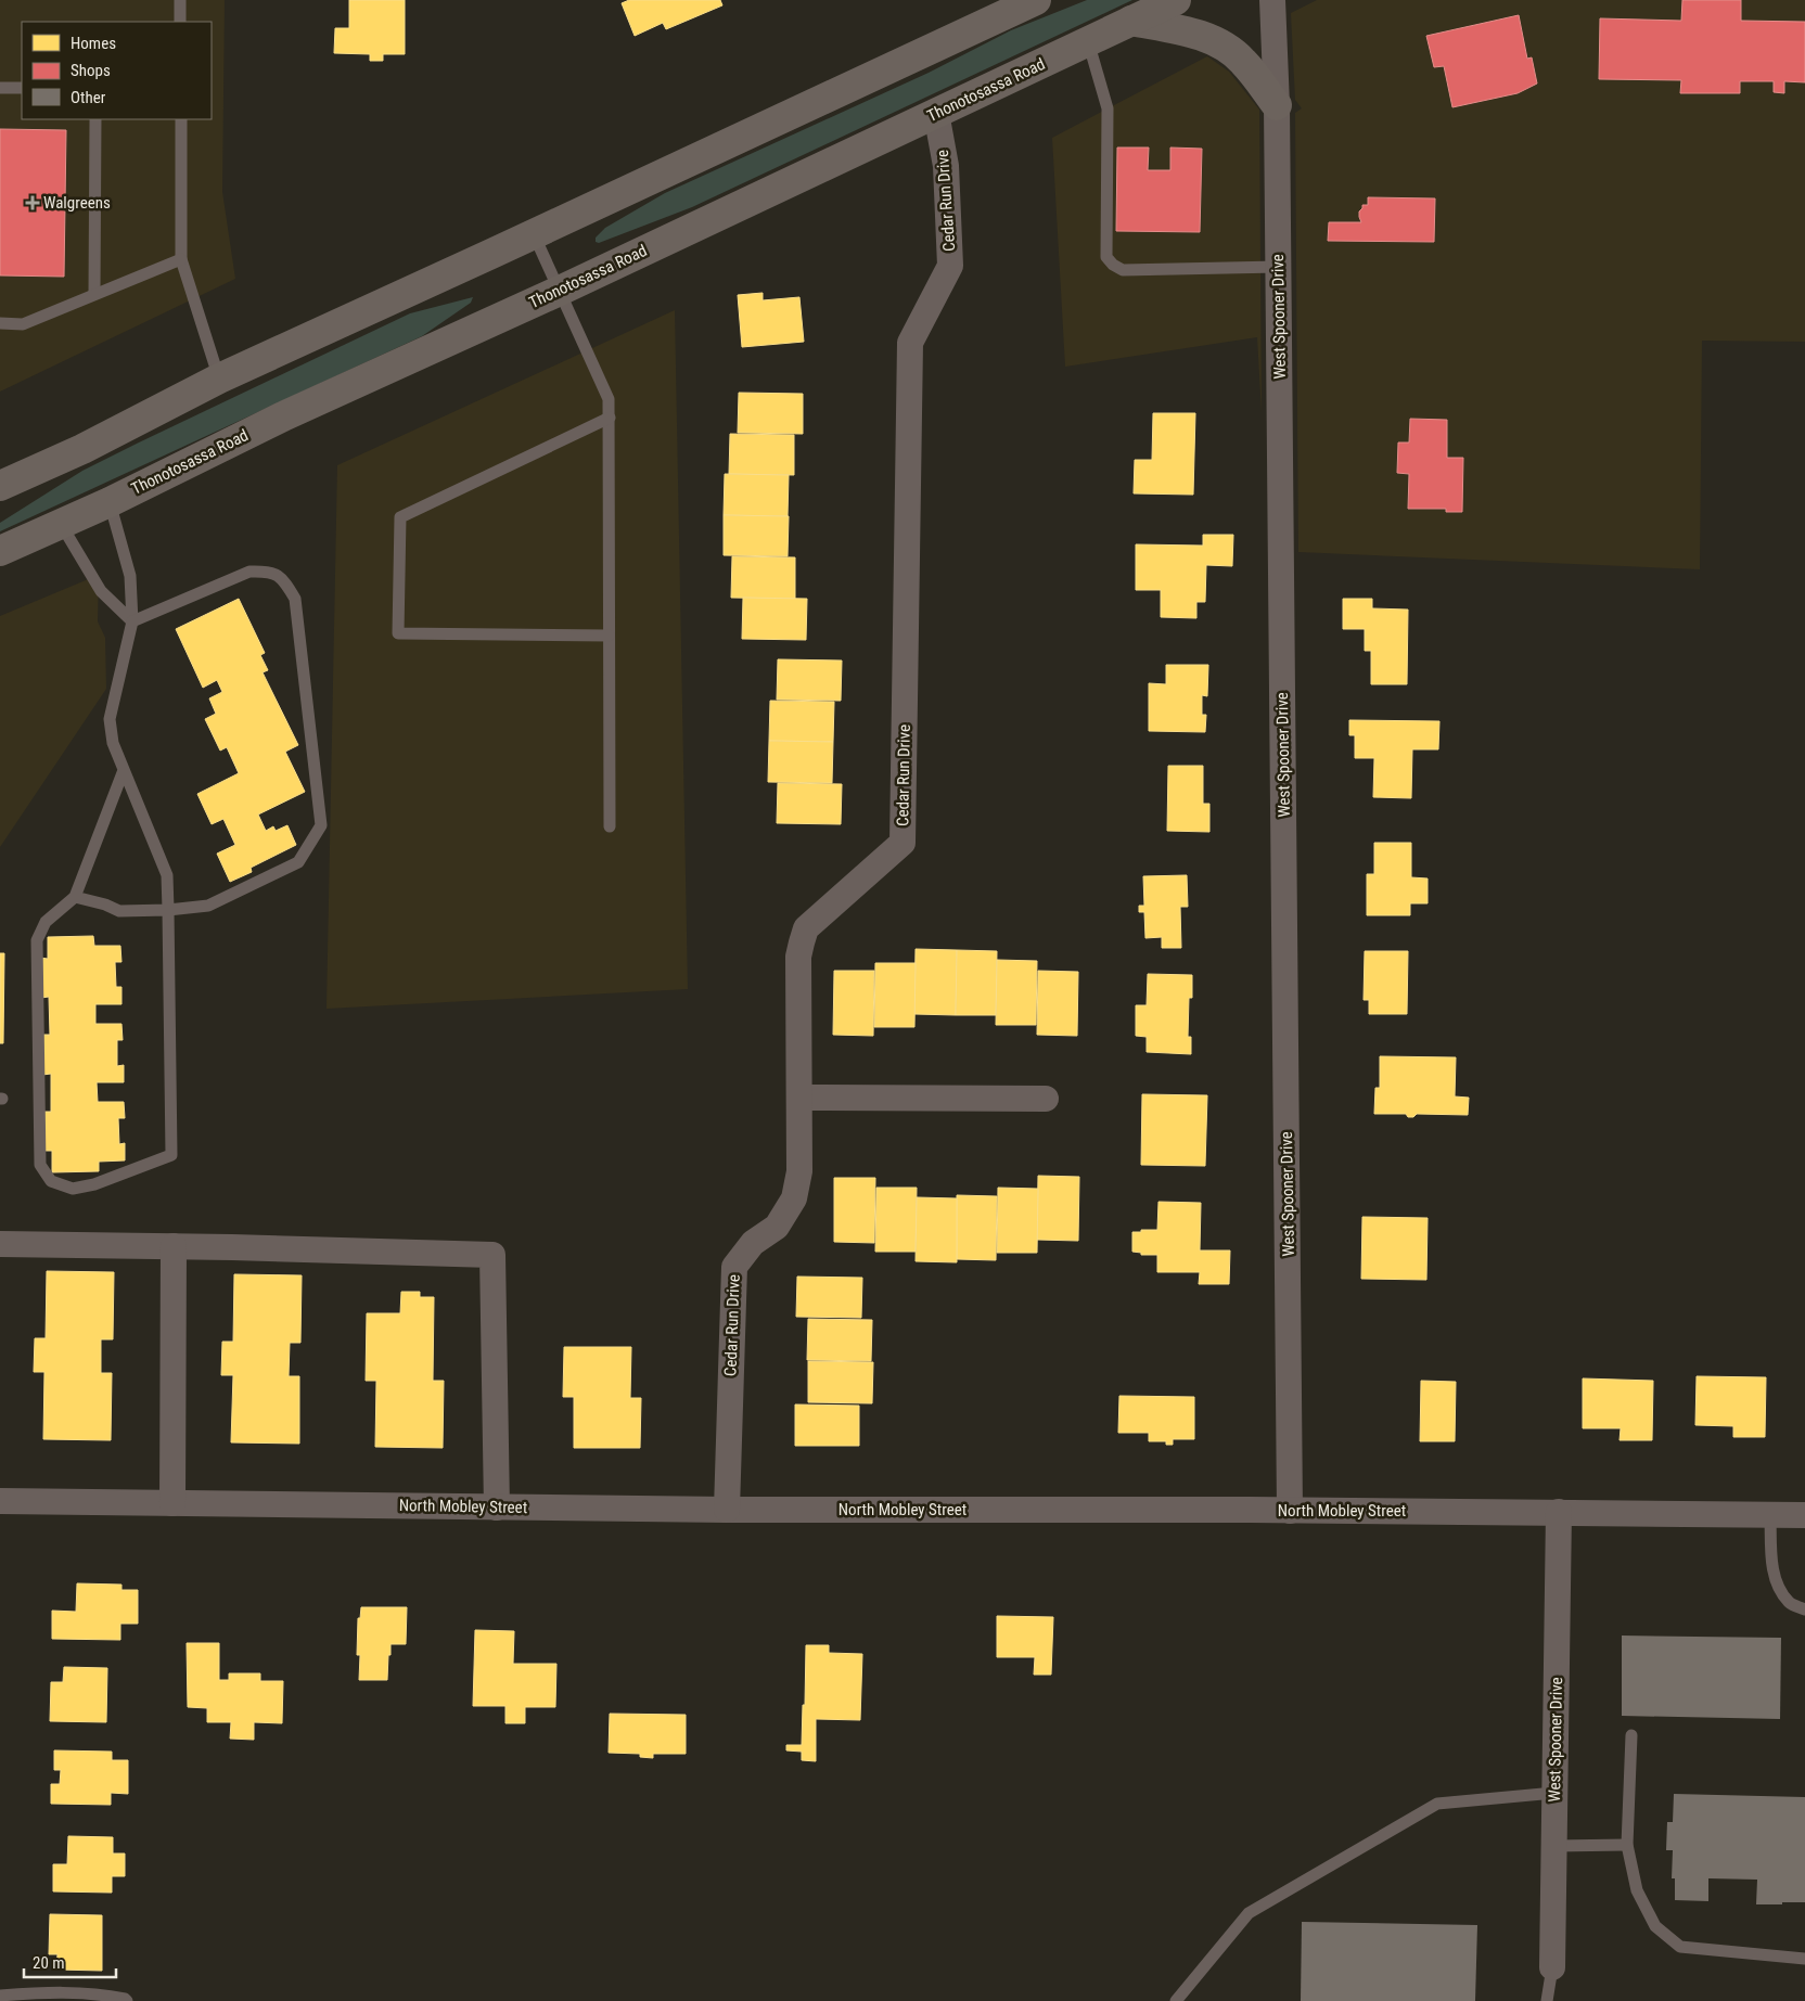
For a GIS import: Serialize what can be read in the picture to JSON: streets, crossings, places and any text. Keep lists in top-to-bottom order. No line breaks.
{"streets":{"main road":["Thonotosassa Road"],"street":["Cedar Run Drive","West Spooner Drive","North Mobley Street"]},"crossings":[["Thonotosassa Road","Cedar Run Drive"],["Cedar Run Drive","North Mobley Street"],["West Spooner Drive","North Mobley Street"]],"places":{"health":["Walgreens"]},"legend":["Homes","Shops","Other"],"scale_bar":"20 m"}
